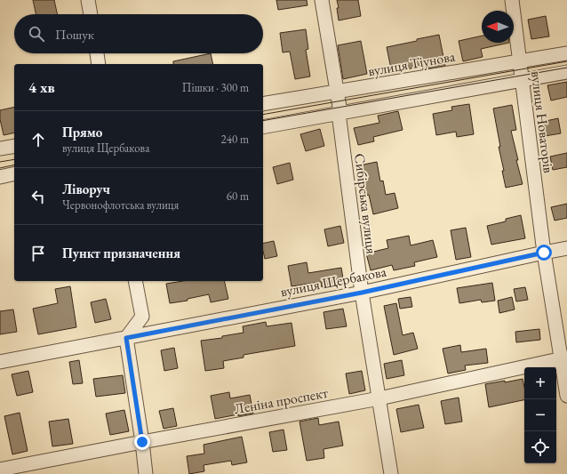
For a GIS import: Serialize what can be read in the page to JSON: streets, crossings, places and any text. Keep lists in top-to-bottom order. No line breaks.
{"streets":{"street":["вулиця Тіунова","вулиця Новаторів","Сибірська вулиця","вулиця Щербакова","Леніна проспект"]},"crossings":[["вулиця Тіунова","вулиця Новаторів"],["вулиця Тіунова","Сибірська вулиця"],["вулиця Новаторів","вулиця Щербакова"],["вулиця Новаторів","Леніна проспект"],["Сибірська вулиця","вулиця Щербакова"],["Сибірська вулиця","Леніна проспект"]],"north":"left","page":{"search":"Пошук","heading":["4 хв","Пішки · 300 m"],"list":[["Прямо","вулиця Щербакова","240 m"],["Ліворуч","Червонофлотська вулиця","60 m"],"Пункт призначення"],"map_buttons":["+","−"]}}
